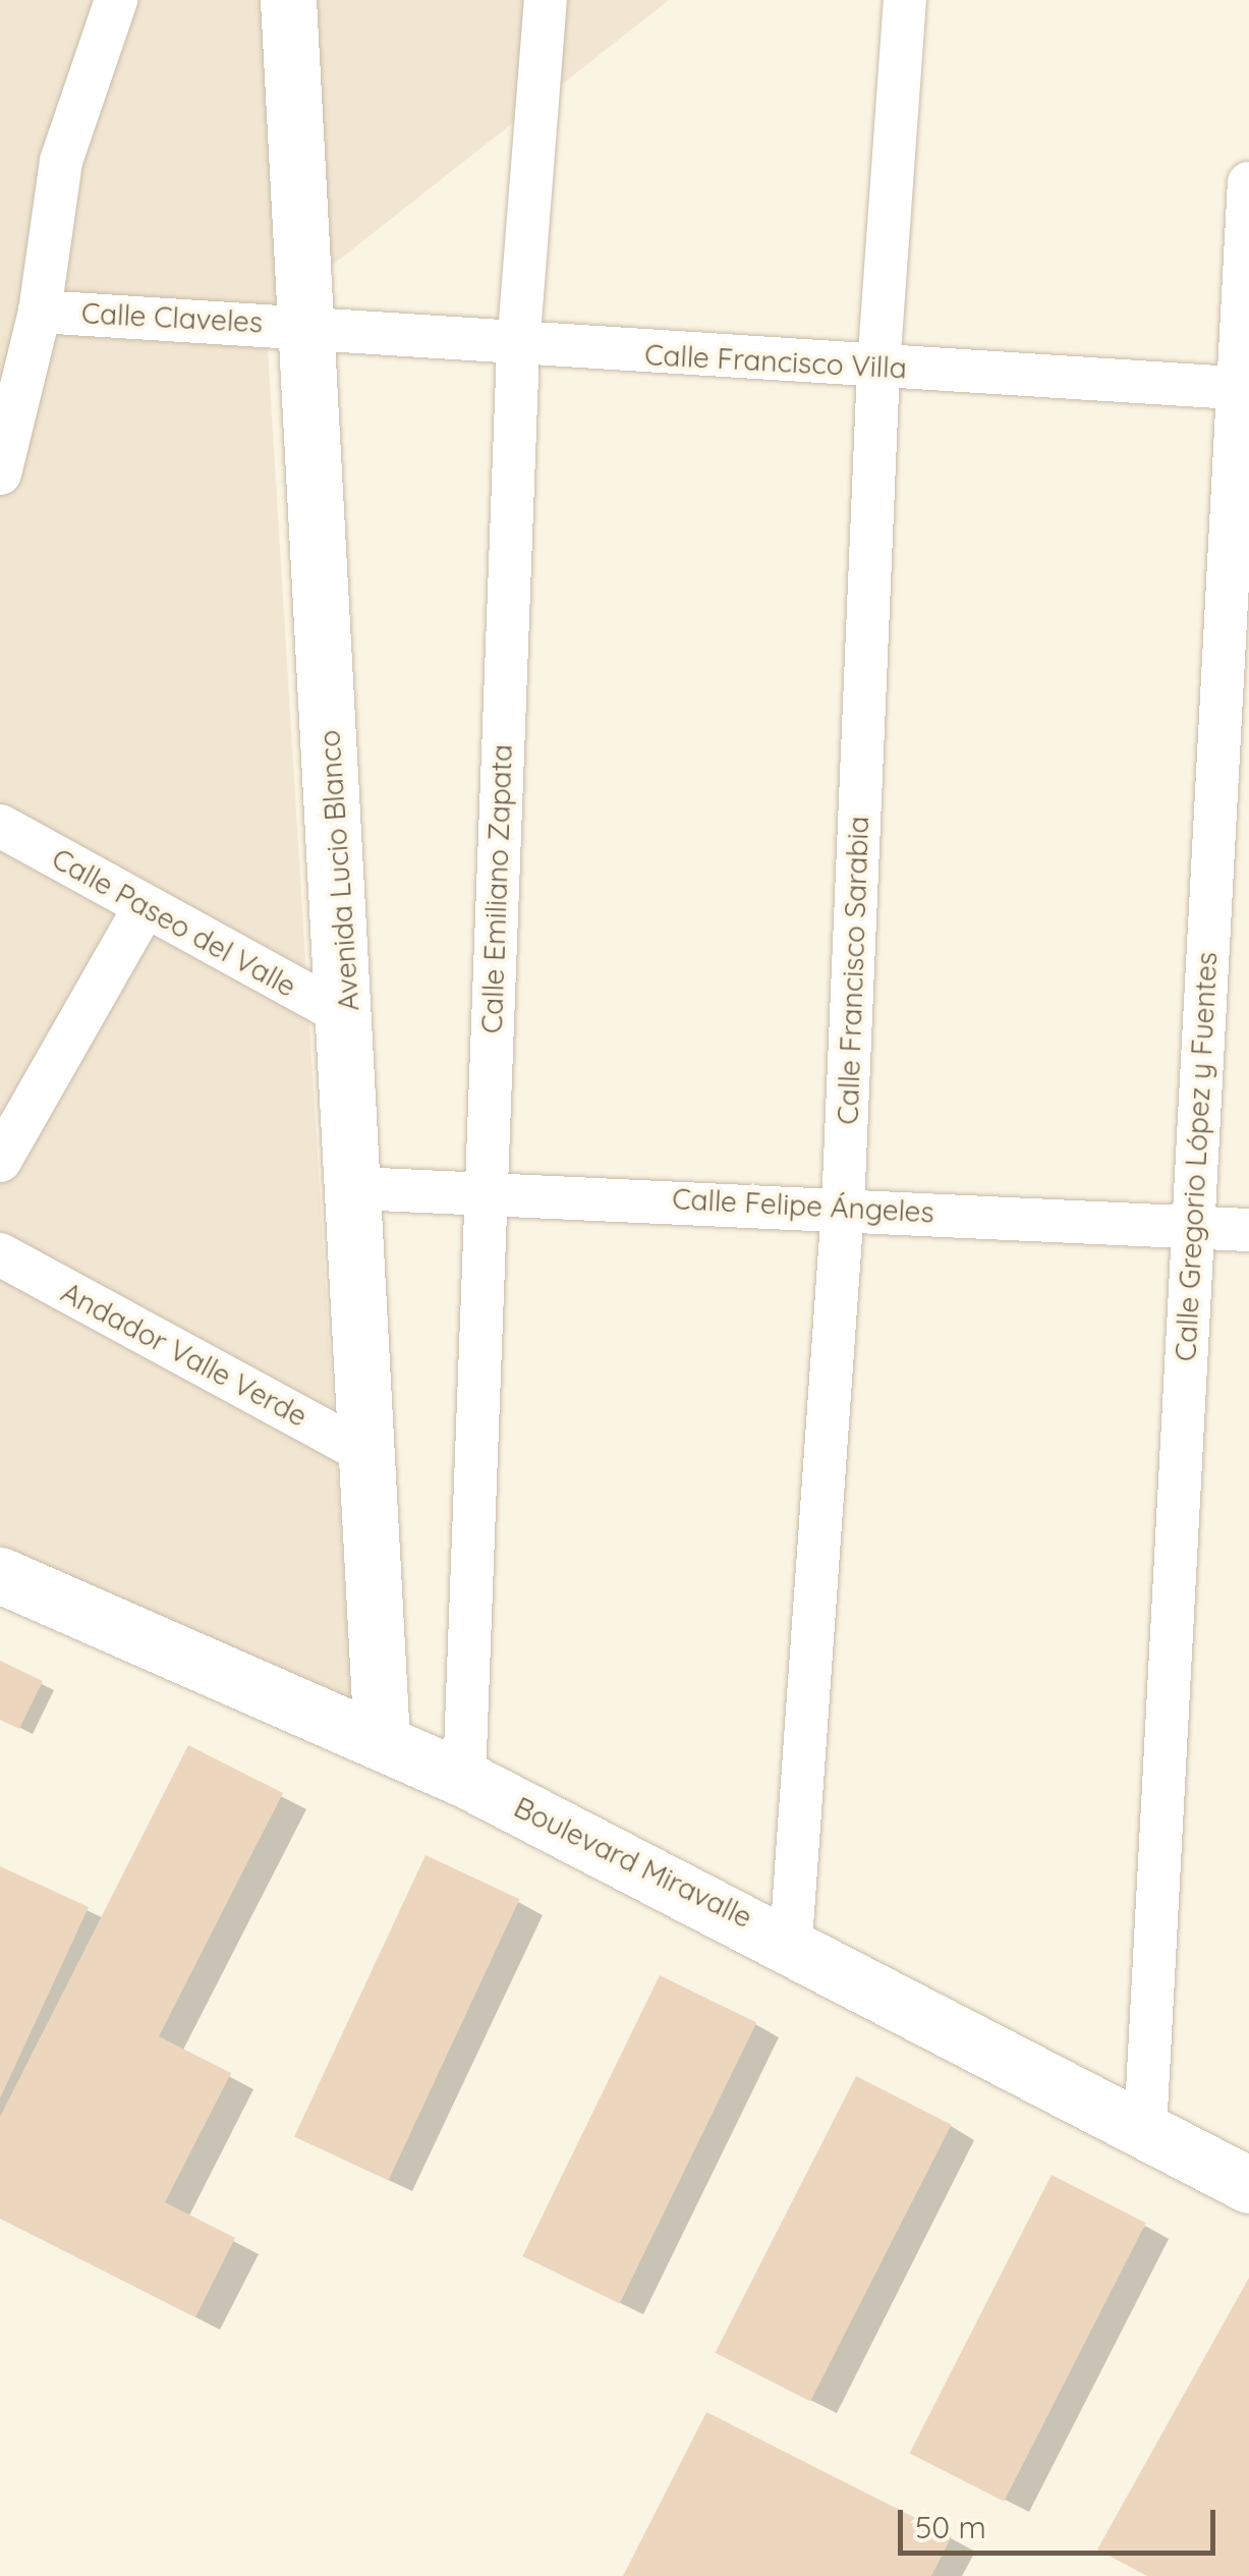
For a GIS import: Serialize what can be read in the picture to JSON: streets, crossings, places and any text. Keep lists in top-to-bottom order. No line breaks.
{"streets":{"street":["Calle Claveles","Calle Francisco Villa","Avenida Lucio Blanco","Calle Emiliano Zapata","Calle Paseo del Valle","Calle Francisco Sarabia","Calle Gregorio López y Fuentes","Calle Felipe Ángeles","Andador Valle Verde","Boulevard Miravalle"]},"crossings":[["Calle Claveles","Calle Francisco Villa"],["Calle Claveles","Avenida Lucio Blanco"],["Calle Francisco Villa","Avenida Lucio Blanco"],["Calle Francisco Villa","Calle Emiliano Zapata"],["Calle Francisco Villa","Calle Francisco Sarabia"],["Calle Francisco Villa","Calle Gregorio López y Fuentes"],["Avenida Lucio Blanco","Calle Paseo del Valle"],["Avenida Lucio Blanco","Calle Felipe Ángeles"],["Avenida Lucio Blanco","Andador Valle Verde"],["Avenida Lucio Blanco","Boulevard Miravalle"],["Calle Emiliano Zapata","Calle Felipe Ángeles"],["Calle Emiliano Zapata","Boulevard Miravalle"],["Calle Francisco Sarabia","Calle Felipe Ángeles"],["Calle Francisco Sarabia","Boulevard Miravalle"],["Calle Gregorio López y Fuentes","Calle Felipe Ángeles"],["Calle Gregorio López y Fuentes","Boulevard Miravalle"]],"scale_bar":"50 m"}
